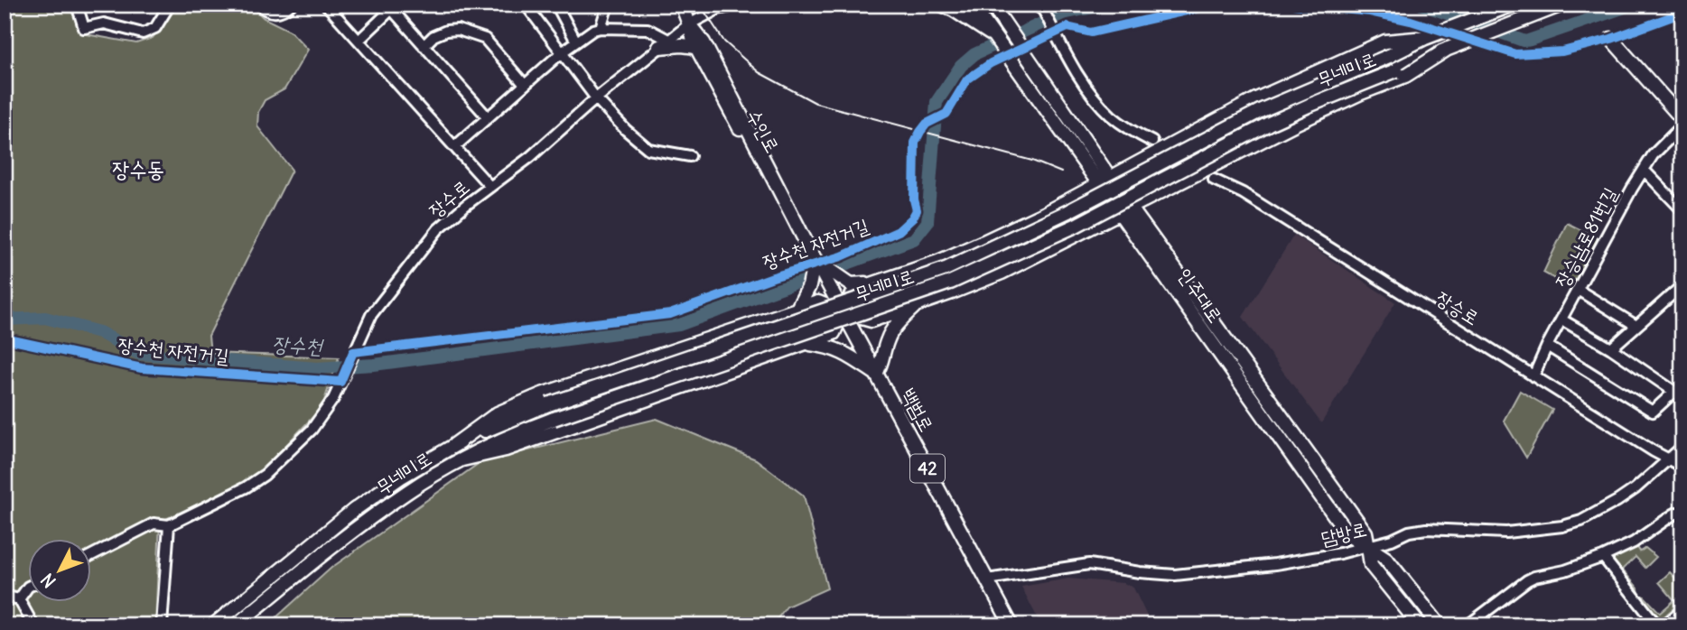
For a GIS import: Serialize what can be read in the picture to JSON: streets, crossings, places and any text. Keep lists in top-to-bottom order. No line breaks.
{"streets":{"main road":["무네미로","수인로","인주대로","백범로","42"],"street":["장수로","장승남로81번길","장승로","담방로"],"cycle path":["장수천 자전거길"]},"crossings":[["수인로","장수로"],["수인로","백범로"],["장승남로81번길","장승로"],["인주대로","담방로"],["장승로","담방로"],["백범로","담방로"]],"districts":["장수동"],"water":["장수천"],"north":"bottom left"}
